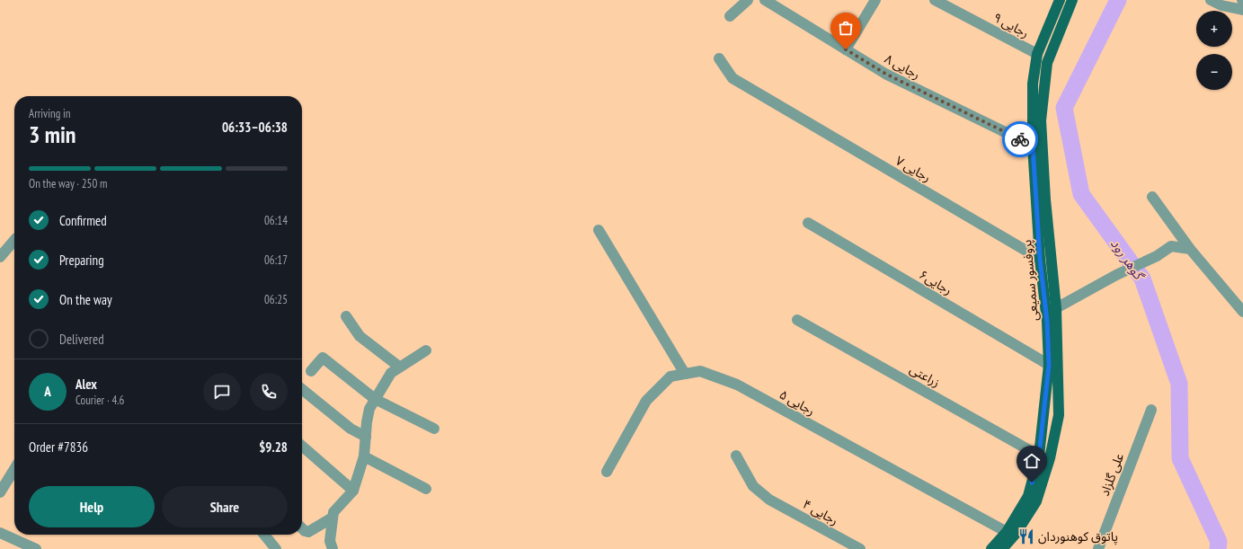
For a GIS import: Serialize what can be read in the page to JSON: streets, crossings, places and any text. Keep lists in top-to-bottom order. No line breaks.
{"streets":{"main road":["پروفسور سمیعی"],"street":["رجایی ۹","رجایی ۸","رجایی ۷","رجایی۶","زراعتی","رجایی ۵","علی گلزاد","رجایی ۴"]},"crossings":[["رجایی ۹","پروفسور سمیعی"],["رجایی ۸","پروفسور سمیعی"],["رجایی ۷","پروفسور سمیعی"],["پروفسور سمیعی","رجایی۶"],["پروفسور سمیعی","زراعتی"],["پروفسور سمیعی","رجایی ۵"]],"water":["گوهر رود"],"places":{"restaurant":["پاتوق کوهنوردان"]},"page":{"map_buttons":["+","−"],"heading":["3 min","Arriving in","06:33–06:38"],"panel":["Alex","Courier · 4.6","Order #7836","$9.28"],"bar":"On the way · 250 m","list":[["Confirmed","06:14"],["Preparing","06:17"],["On the way","06:25"],"Delivered"],"round":"A","buttons":["Help","Share"]}}
